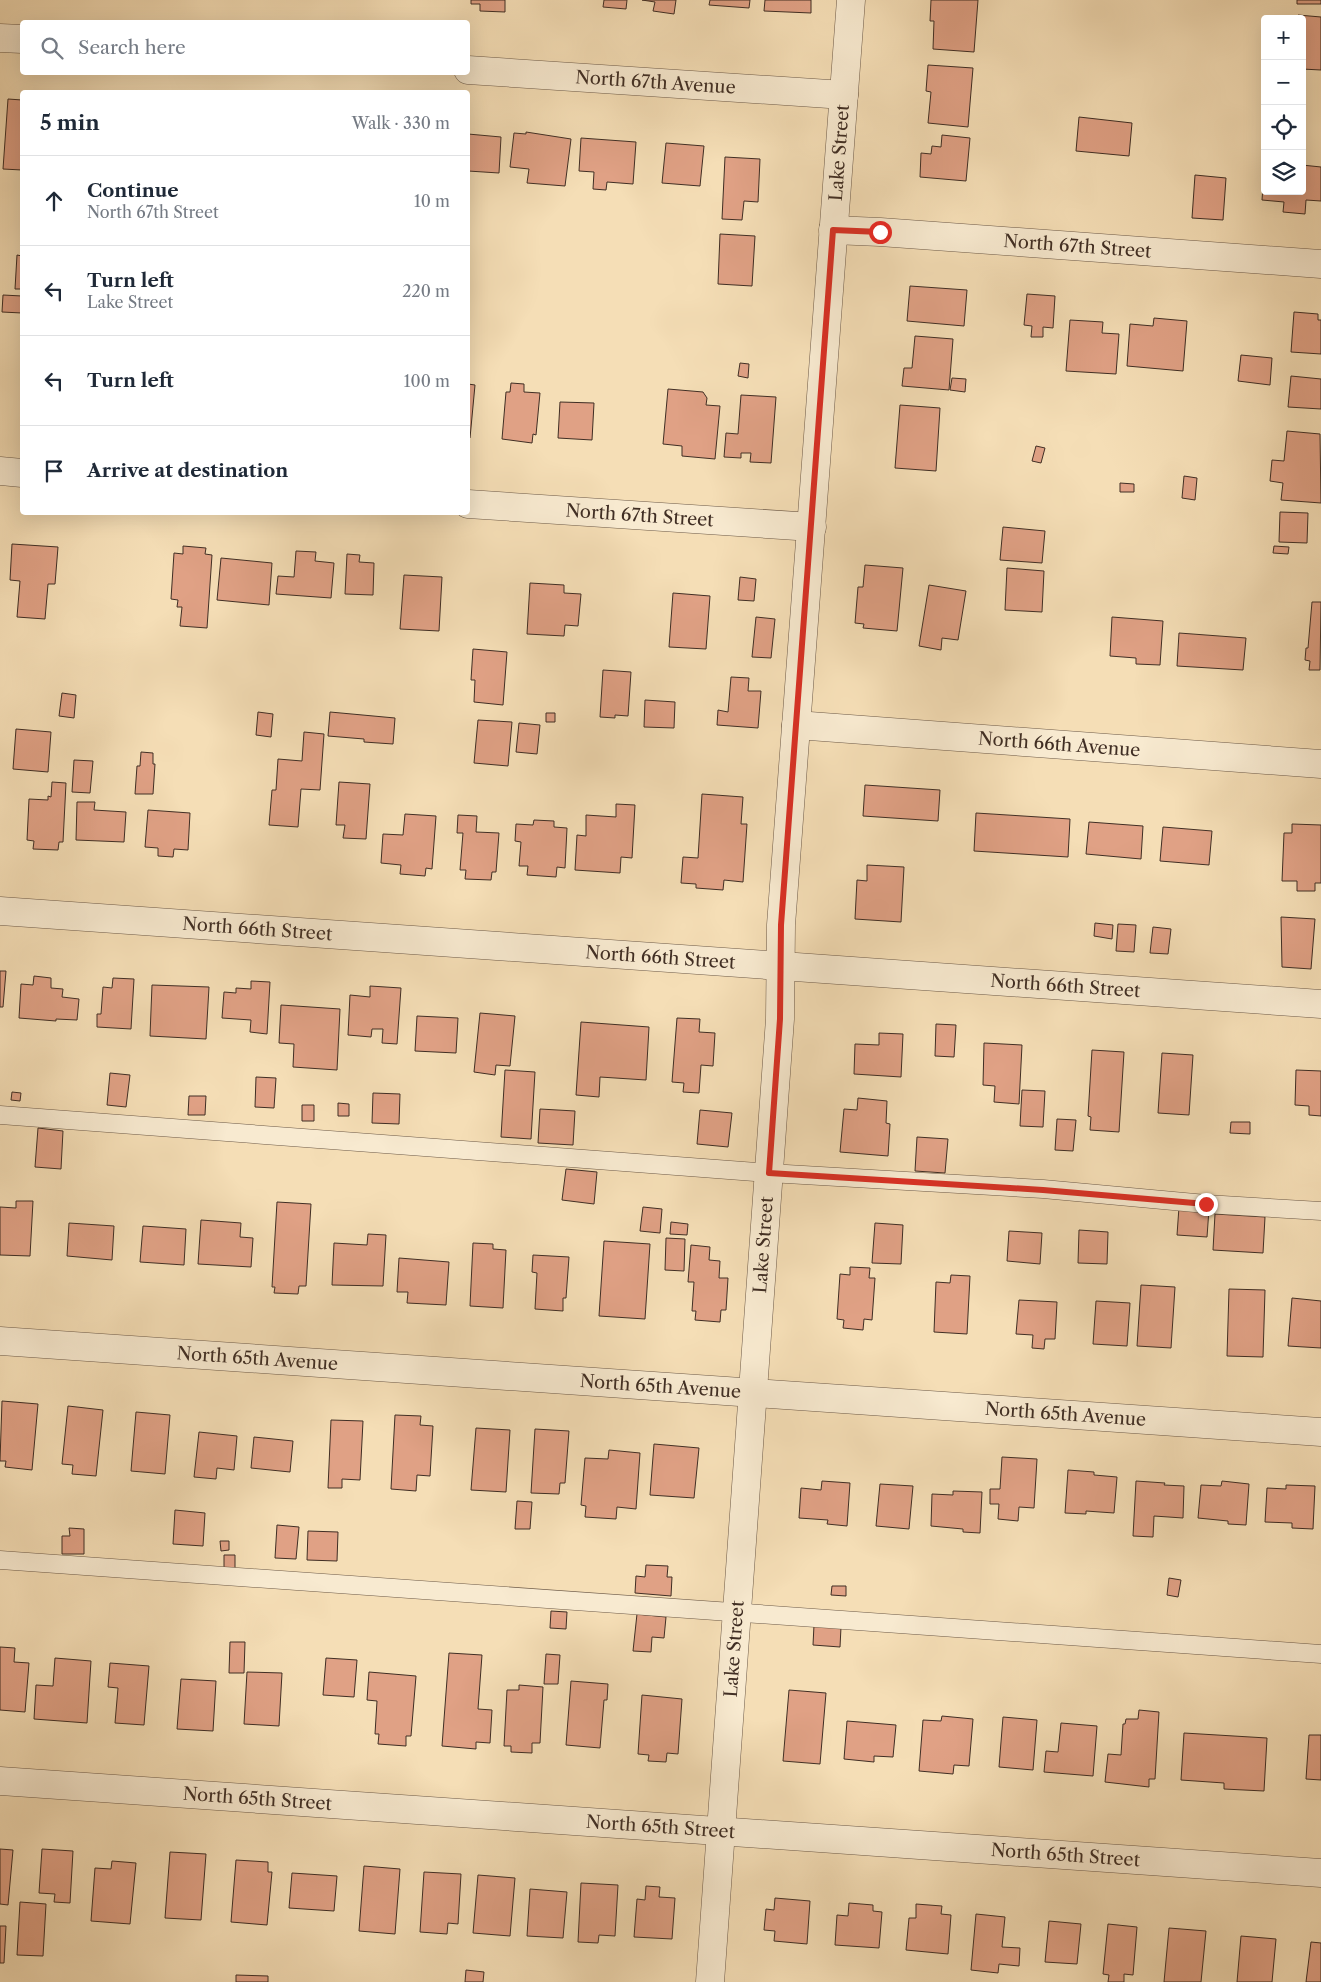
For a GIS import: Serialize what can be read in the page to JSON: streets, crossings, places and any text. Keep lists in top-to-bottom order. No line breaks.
{"streets":{"street":["North 67th Avenue","Lake Street","North 67th Street","North 66th Avenue","North 66th Street","North 65th Avenue","North 65th Street"]},"crossings":[["North 67th Avenue","Lake Street"],["Lake Street","North 67th Street"],["Lake Street","North 66th Avenue"],["Lake Street","North 66th Street"],["Lake Street","North 65th Avenue"],["Lake Street","North 65th Street"]],"page":{"map_buttons":["+","−"],"search":"Search here","heading":["5 min","Walk · 330 m"],"list":[["Continue","North 67th Street","10 m"],["Turn left","Lake Street","220 m"],["Turn left","100 m"],"Arrive at destination"]}}
